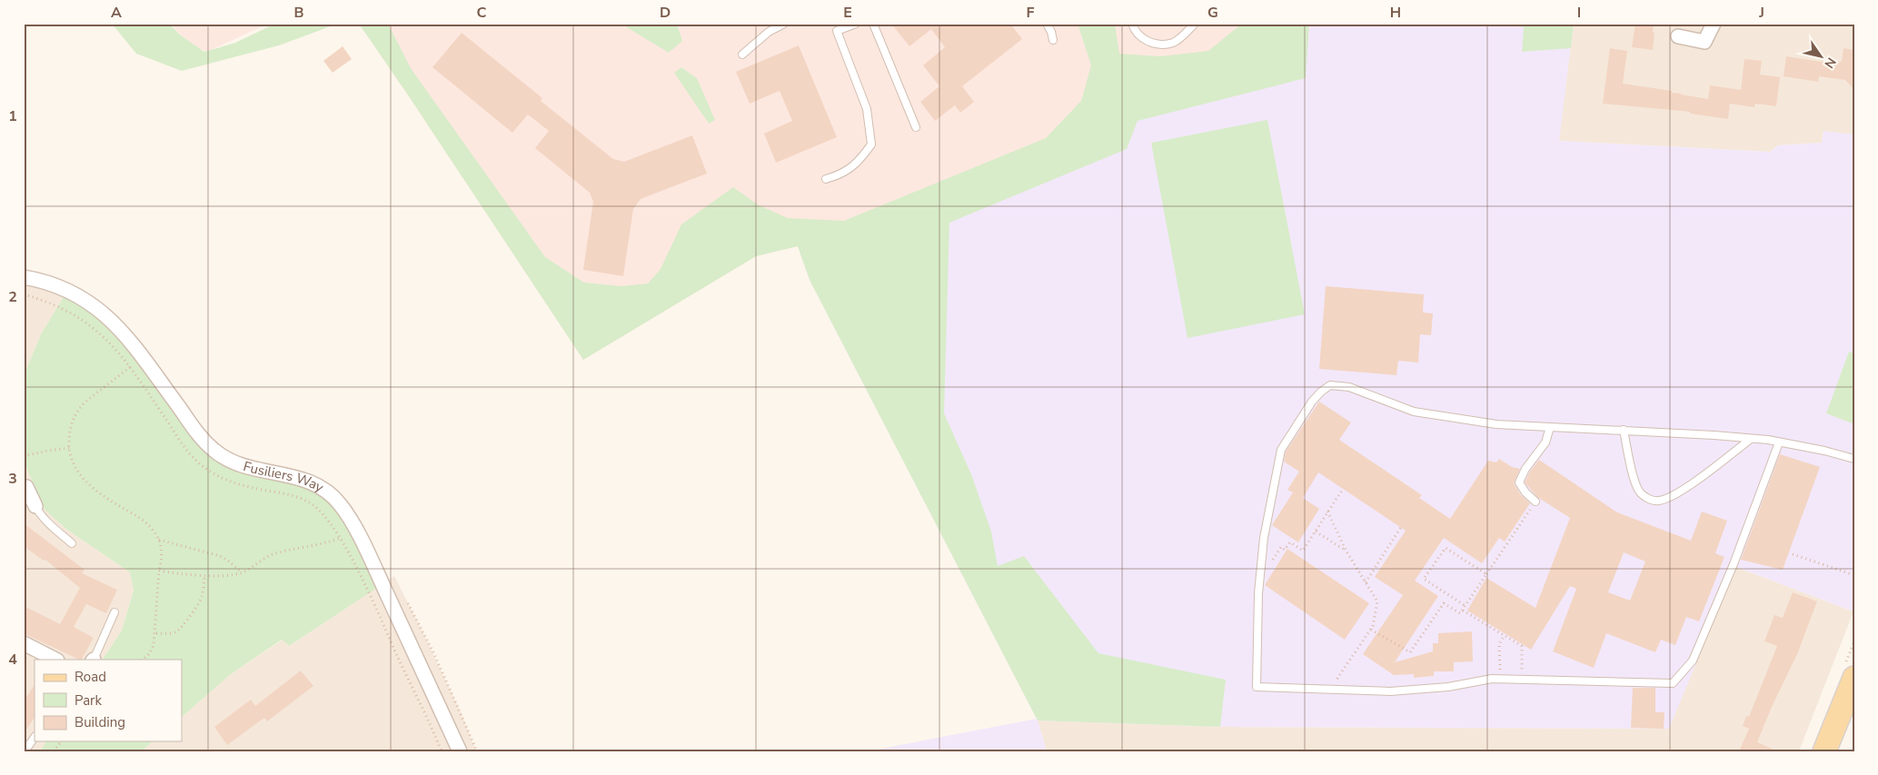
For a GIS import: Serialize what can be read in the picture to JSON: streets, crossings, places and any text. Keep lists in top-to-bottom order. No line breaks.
{"streets":{"street":["Fusiliers Way"]},"legend":["Road","Park","Building"],"north":"bottom right","grid":{"columns":["A","B","C","D","E","F","G","H","I","J"],"rows":["1","2","3","4"]}}
